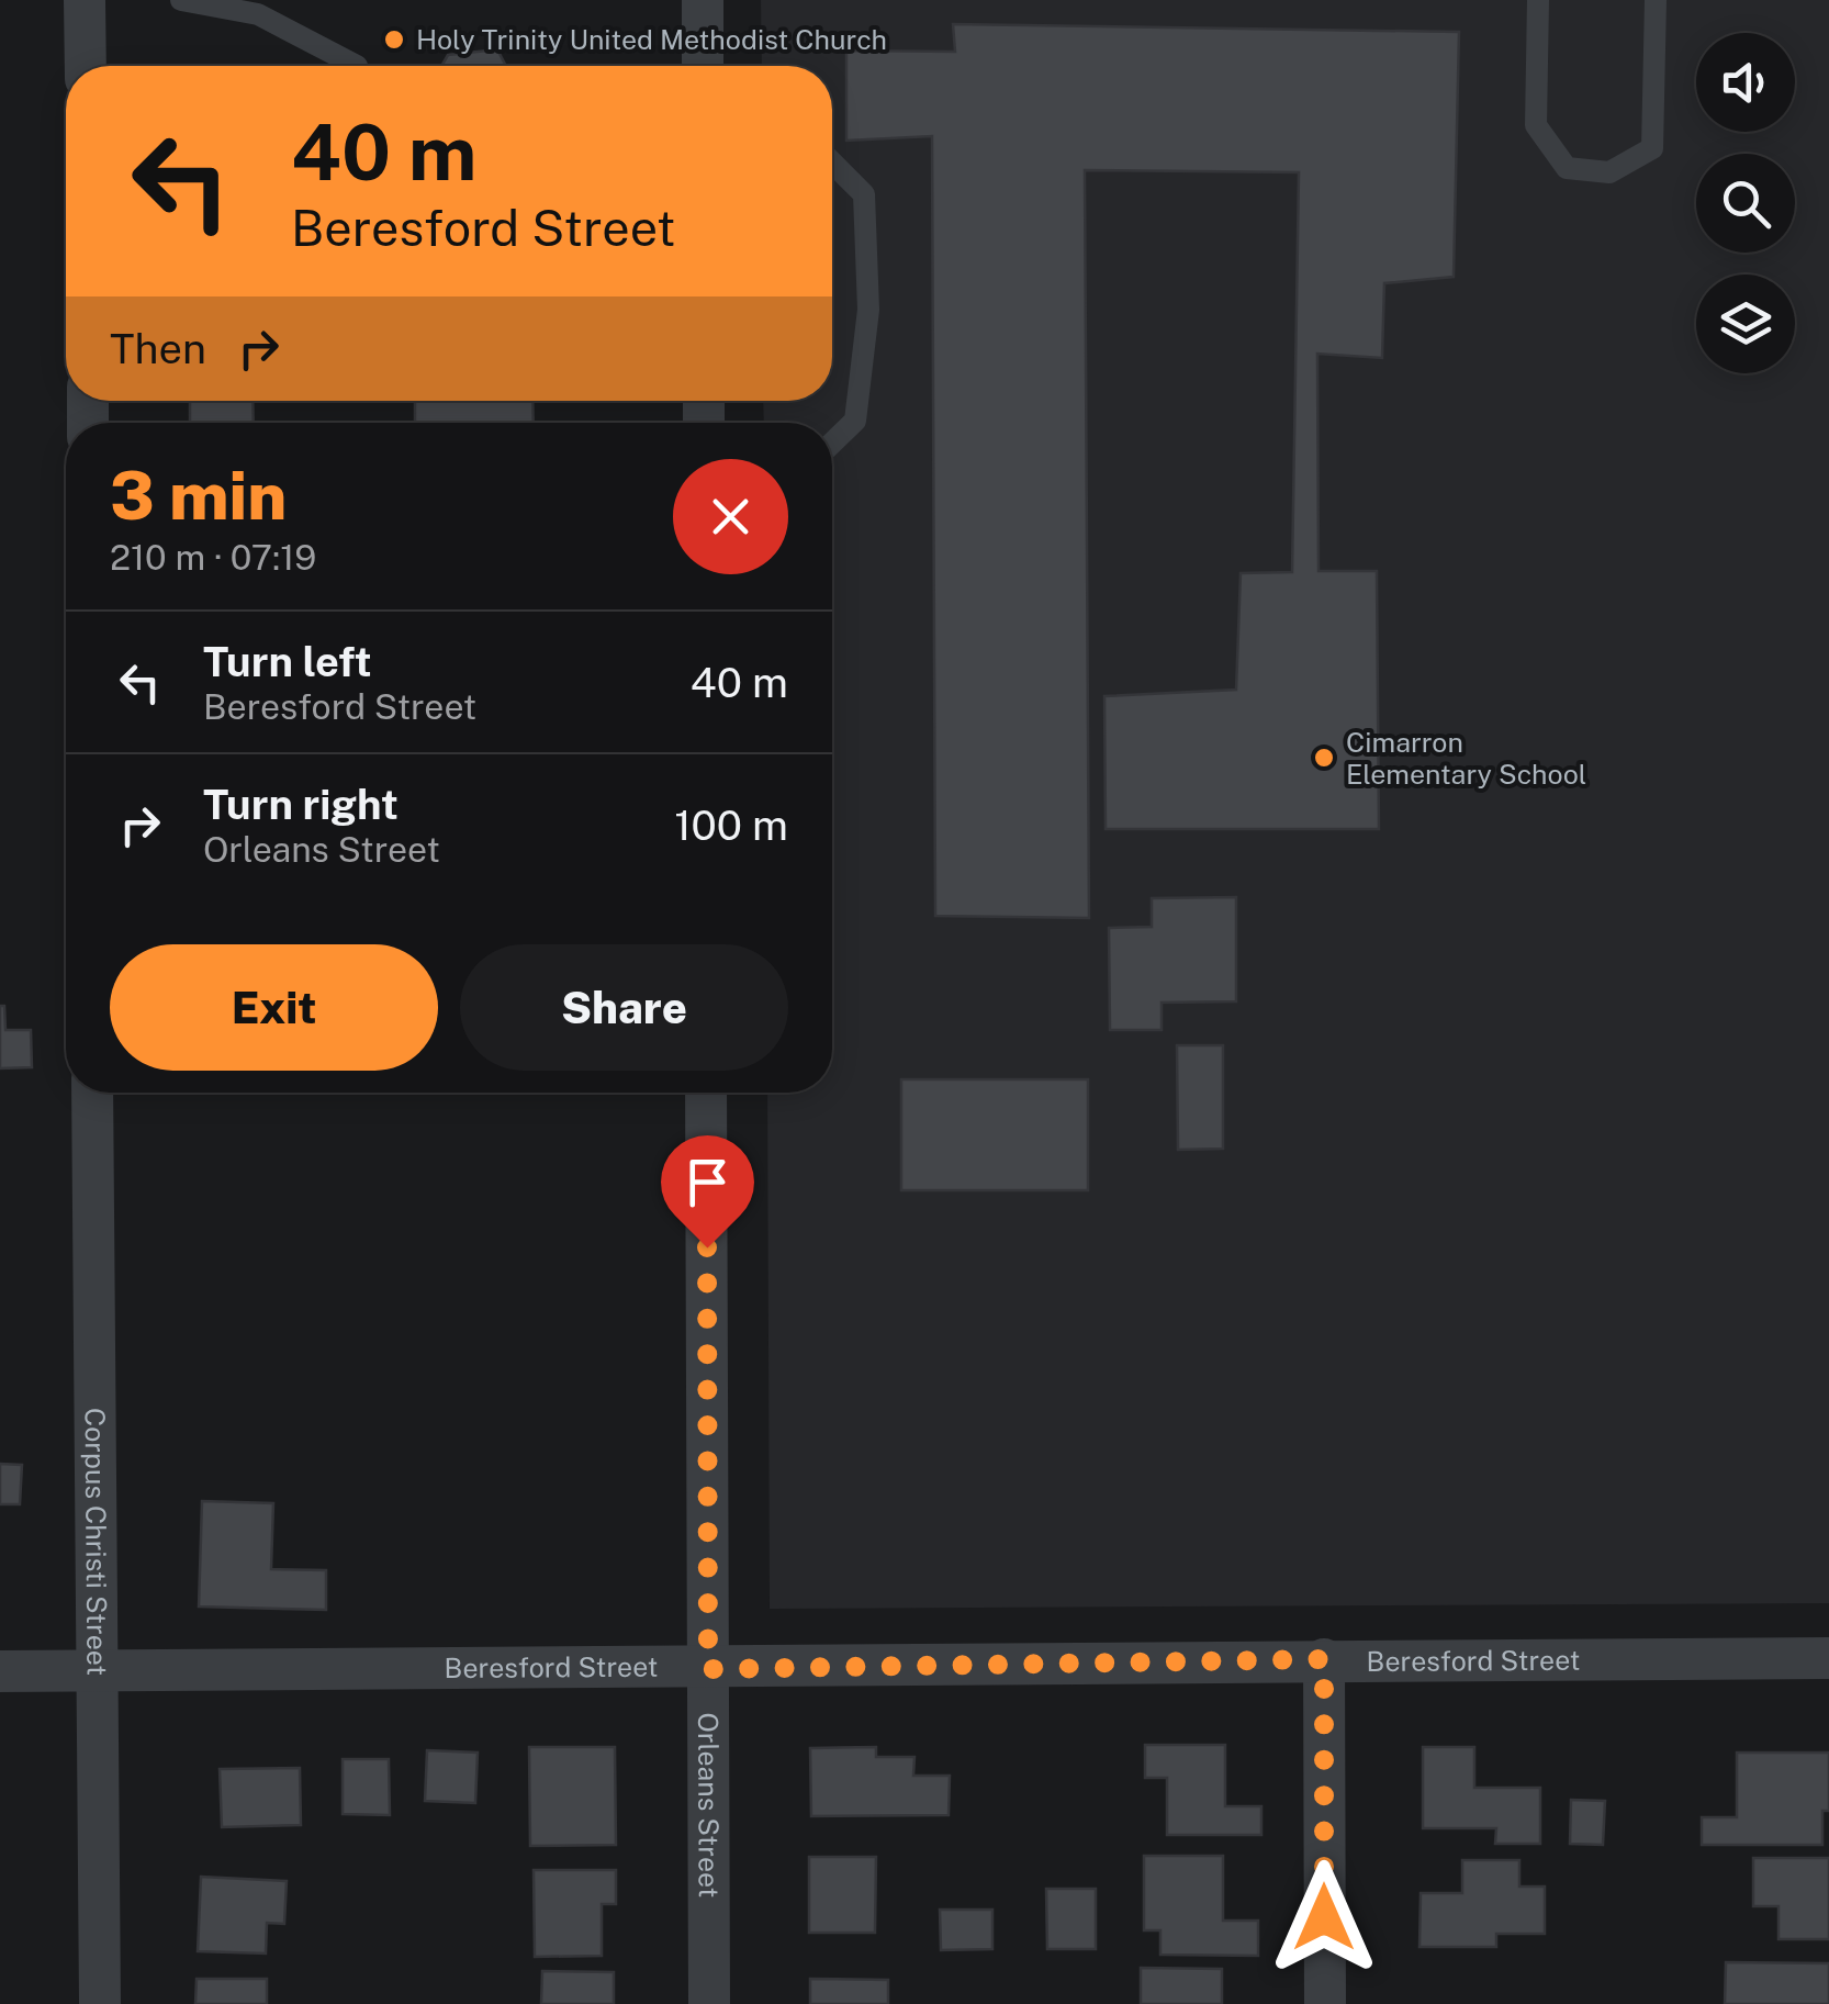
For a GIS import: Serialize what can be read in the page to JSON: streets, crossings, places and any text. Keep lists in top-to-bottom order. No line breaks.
{"streets":{"street":["Corpus Christi Street","Beresford Street","Orleans Street"]},"crossings":[["Corpus Christi Street","Beresford Street"],["Beresford Street","Orleans Street"]],"places":["Holy Trinity United Methodist Church","Cimarron Elementary School"],"page":{"turn":["40 m","Beresford Street"],"then":"Then","heading":["3 min","210 m · 07:19"],"list":[{"name":"Turn left","note":"Beresford Street","value":"40 m"},{"name":"Turn right","note":"Orleans Street","value":"100 m"}],"buttons":["Exit","Share"]}}
